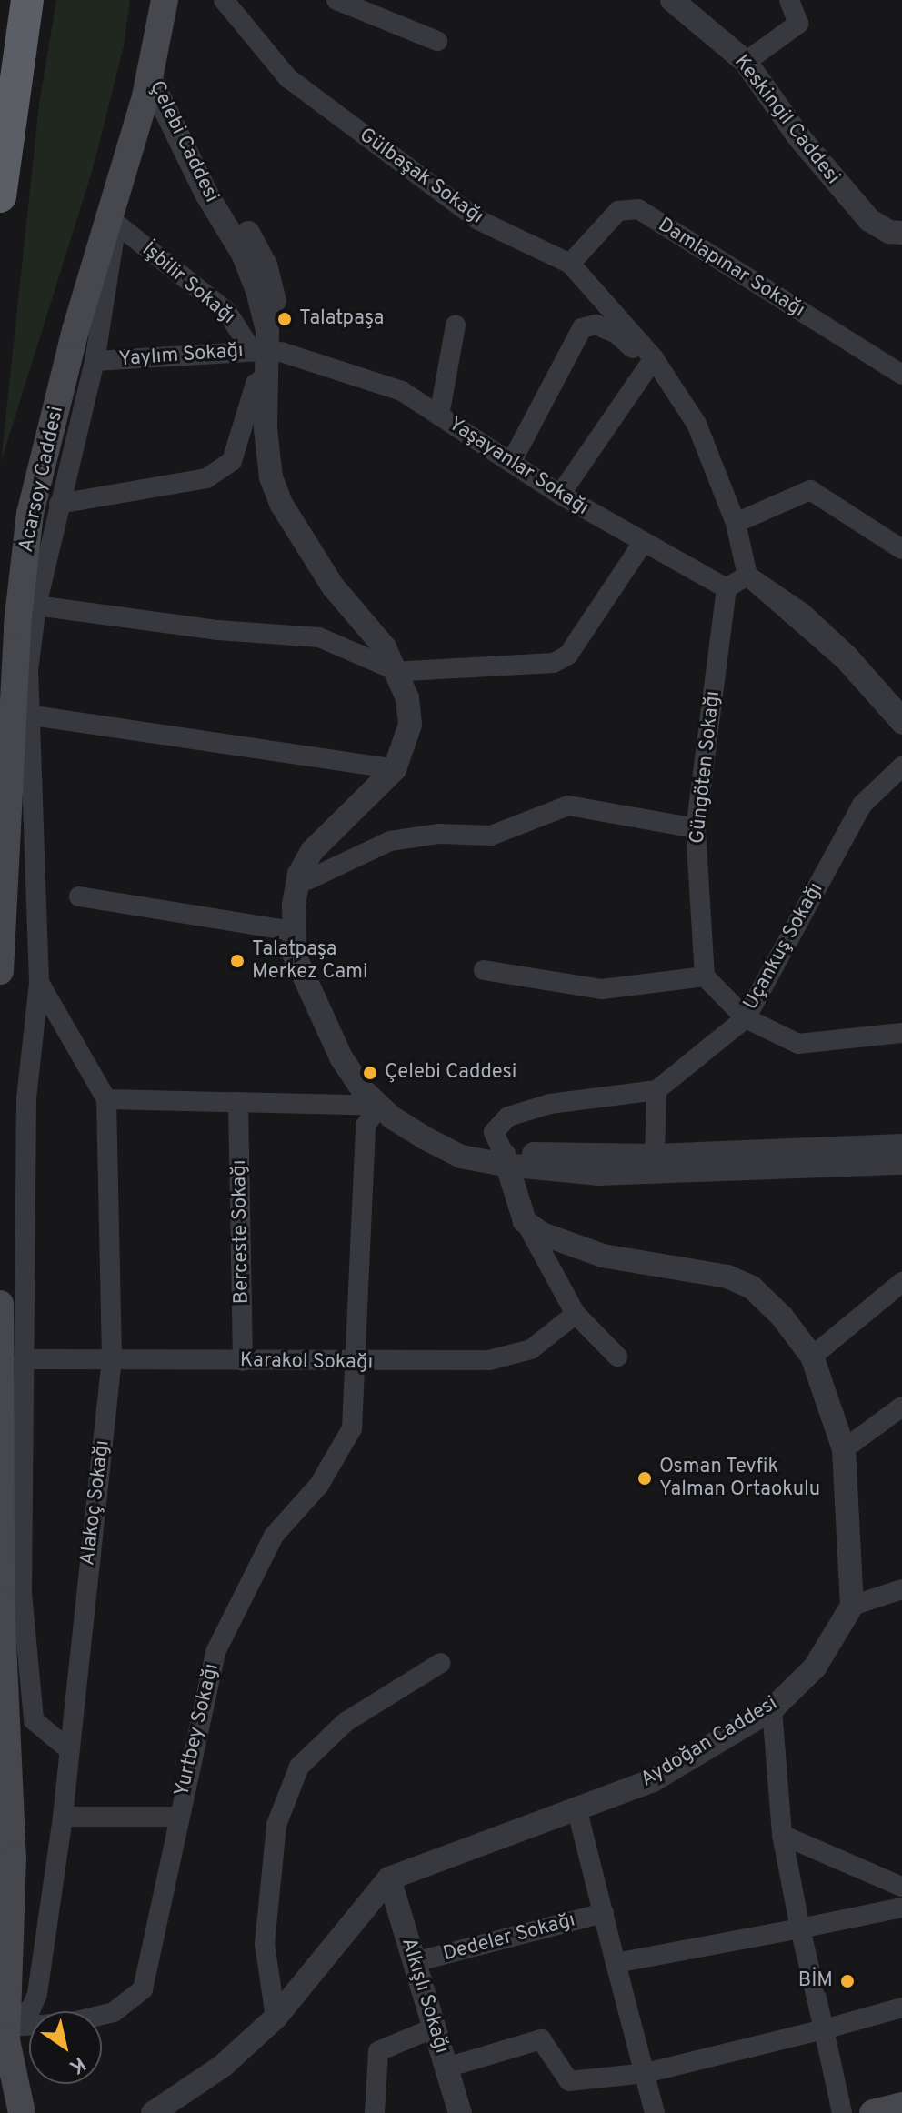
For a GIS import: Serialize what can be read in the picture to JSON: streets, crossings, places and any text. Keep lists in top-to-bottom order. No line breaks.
{"streets":{"main road":["Acarsoy Caddesi"],"street":["Keskingil Caddesi","Çelebi Caddesi","Gülbaşak Sokağı","Damlapınar Sokağı","İşbilir Sokağı","Yaylım Sokağı","Yaşayanlar Sokağı","Güngöten Sokağı","Uçankuş Sokağı","Berceste Sokağı","Karakol Sokağı","Alakoç Sokağı","Yurtbey Sokağı","Aydoğan Caddesi","Dedeler Sokağı","Alkışlı Sokağı"]},"crossings":[["Çelebi Caddesi","İşbilir Sokağı"],["Çelebi Caddesi","Yaylım Sokağı"],["Çelebi Caddesi","Yaşayanlar Sokağı"],["Çelebi Caddesi","Acarsoy Caddesi"],["Çelebi Caddesi","Yurtbey Sokağı"],["Gülbaşak Sokağı","Damlapınar Sokağı"],["İşbilir Sokağı","Yaylım Sokağı"],["İşbilir Sokağı","Yaşayanlar Sokağı"],["Yaylım Sokağı","Yaşayanlar Sokağı"],["Yaşayanlar Sokağı","Güngöten Sokağı"],["Berceste Sokağı","Karakol Sokağı"],["Karakol Sokağı","Alakoç Sokağı"],["Karakol Sokağı","Yurtbey Sokağı"],["Alakoç Sokağı","Yurtbey Sokağı"],["Aydoğan Caddesi","Alkışlı Sokağı"],["Dedeler Sokağı","Alkışlı Sokağı"]],"places":["Talatpaşa","Talatpaşa Merkez Cami","Çelebi Caddesi","Osman Tevfik Yalman Ortaokulu","BİM"],"north":"bottom right"}
